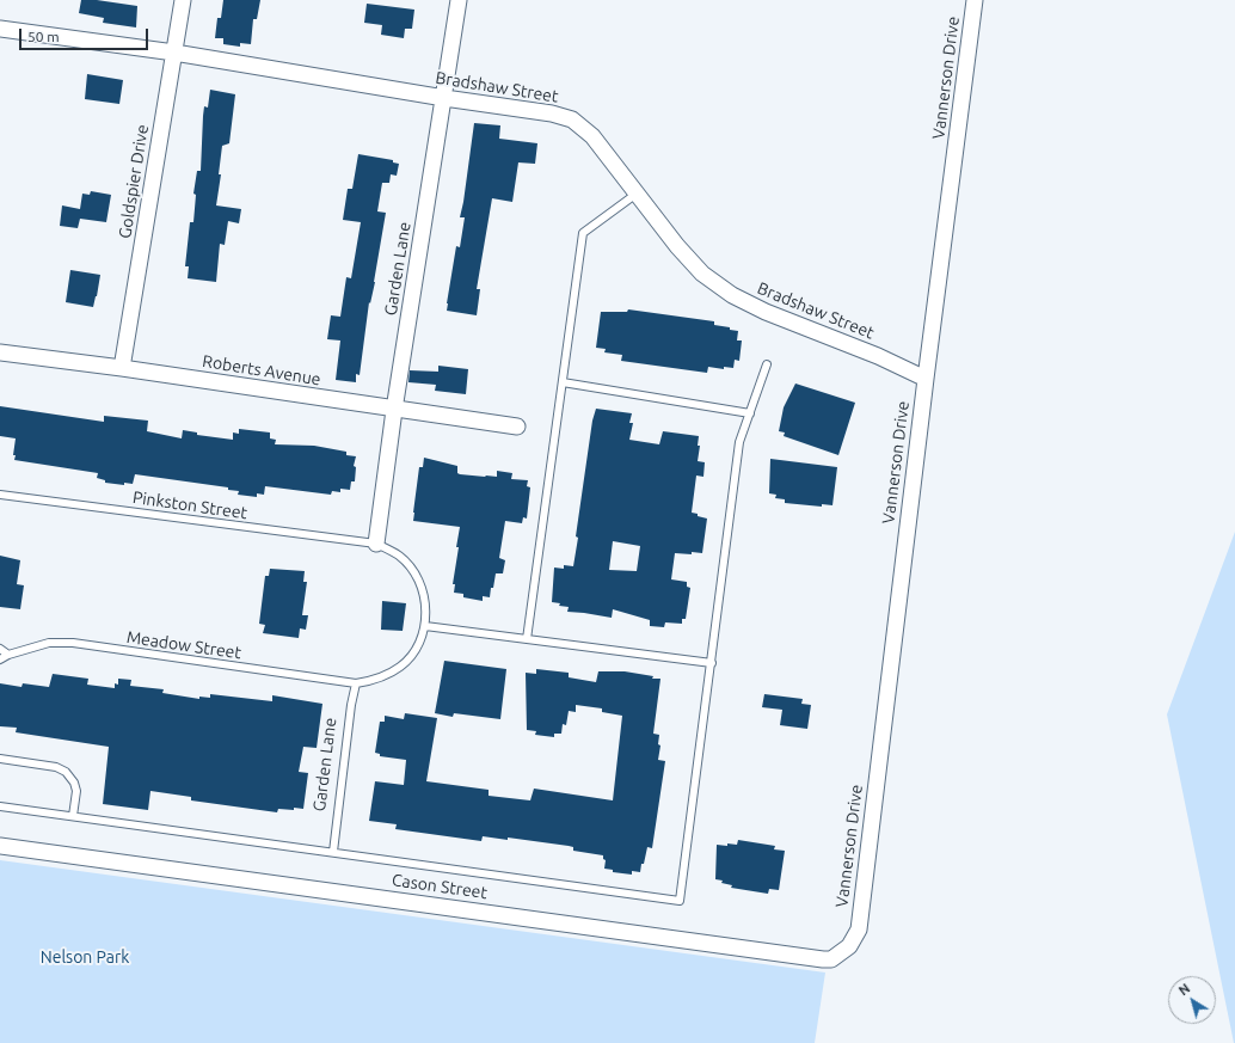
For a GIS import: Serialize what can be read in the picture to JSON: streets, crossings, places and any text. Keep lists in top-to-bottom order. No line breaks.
{"streets":{"street":["Vannerson Drive","Bradshaw Street","Goldspier Drive","Garden Lane","Roberts Avenue","Cason Street"],"lane":["Pinkston Street","Meadow Street"]},"crossings":[["Vannerson Drive","Bradshaw Street"],["Vannerson Drive","Cason Street"],["Bradshaw Street","Goldspier Drive"],["Bradshaw Street","Garden Lane"],["Goldspier Drive","Roberts Avenue"],["Garden Lane","Roberts Avenue"],["Garden Lane","Pinkston Street"],["Garden Lane","Meadow Street"],["Pinkston Street","Meadow Street"]],"parks":["Nelson Park"],"scale_bar":"50 m","north":"top left"}
